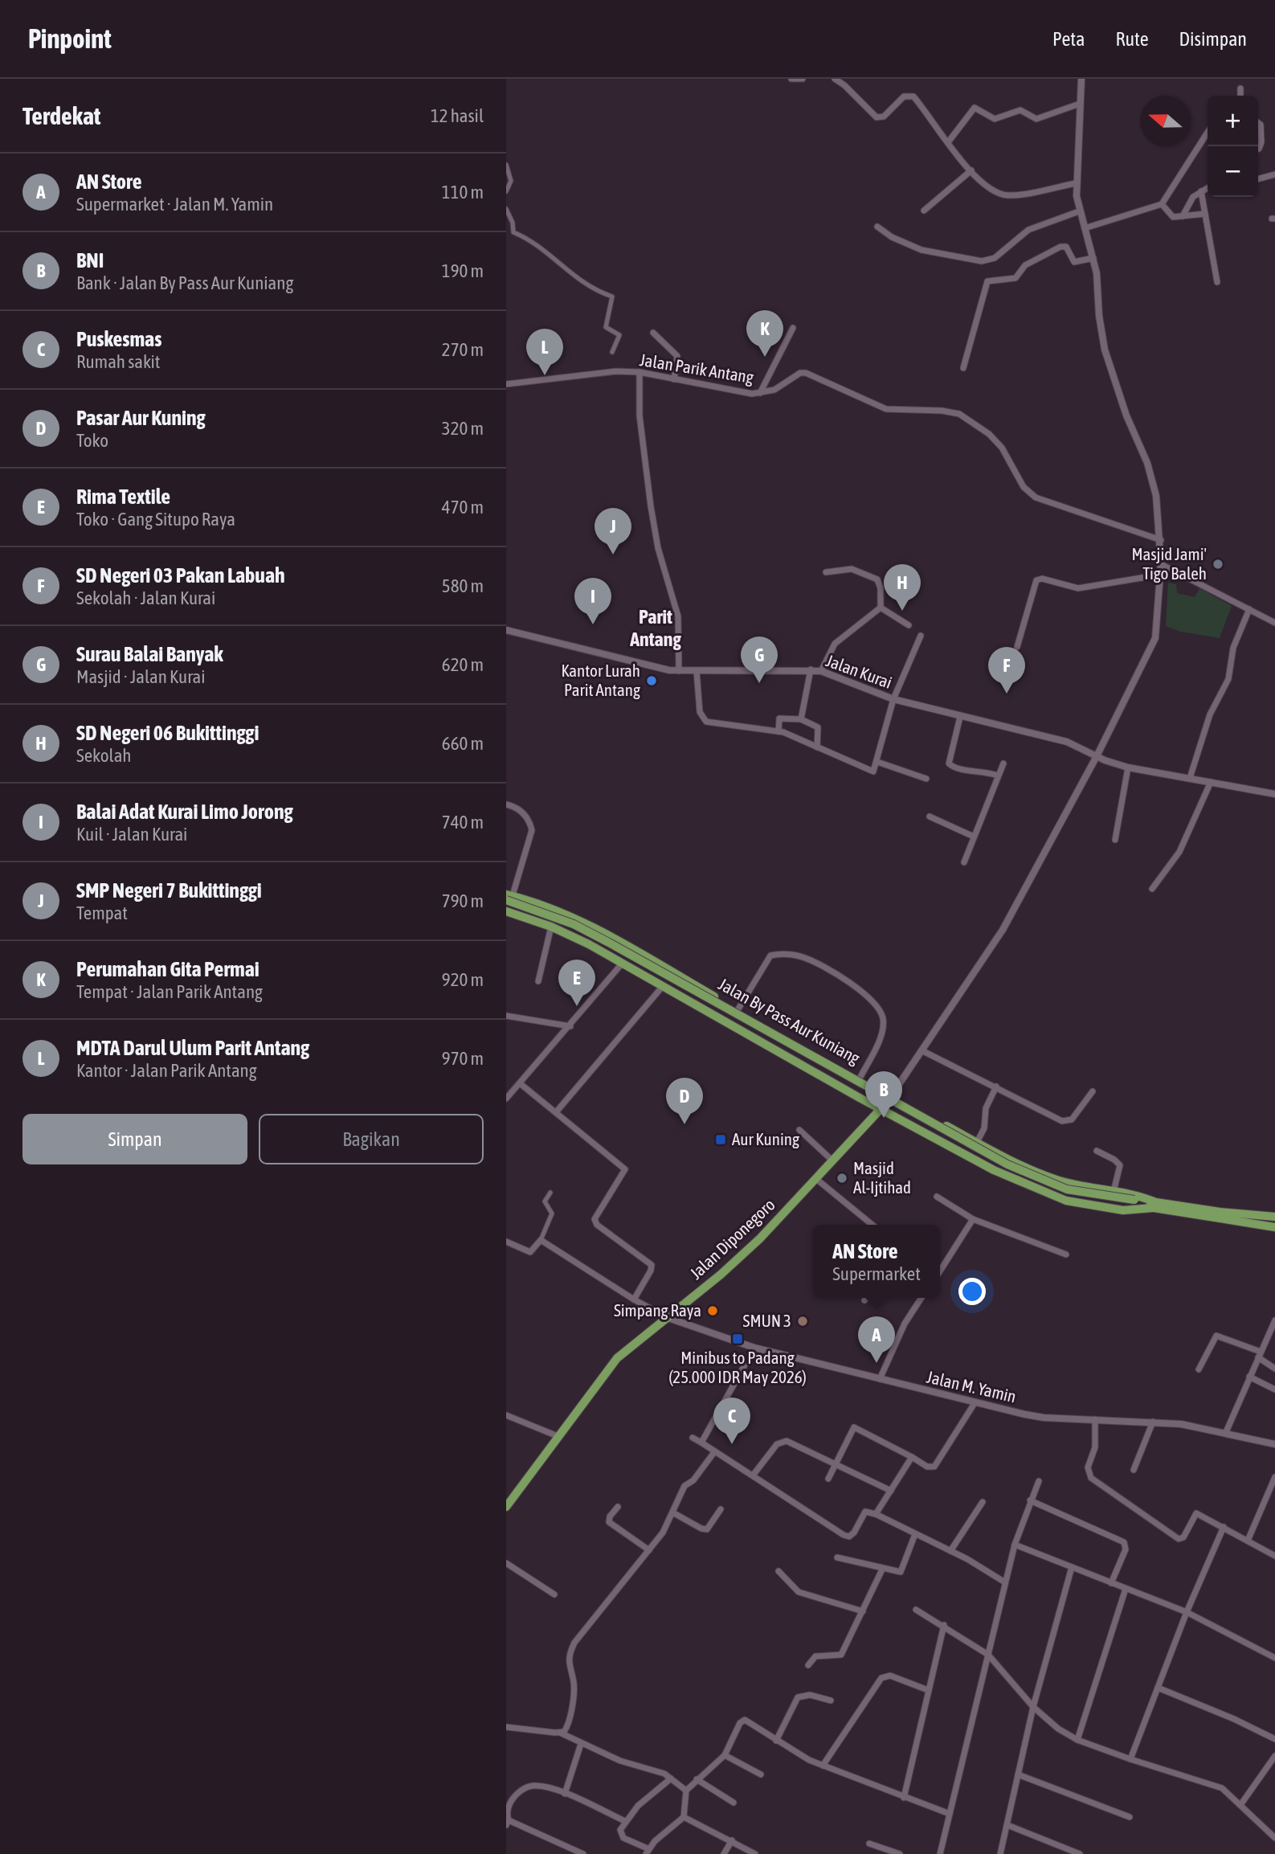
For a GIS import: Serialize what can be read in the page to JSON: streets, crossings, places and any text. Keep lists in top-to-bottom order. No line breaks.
{"streets":{"highway":["Jalan By Pass Aur Kuniang","Jalan Diponegoro"],"street":["Jalan Parik Antang","Jalan Kurai","Jalan M. Yamin"]},"crossings":[["Jalan By Pass Aur Kuniang","Jalan Diponegoro"],["Jalan Diponegoro","Jalan M. Yamin"]],"districts":["Parit Antang"],"places":{"other":["Masjid Jami' Tigo Baleh","Kantor Lurah Parit Antang","Masjid Al-Ijtihad","Simpang Raya","SMUN 3"],"transit":["Aur Kuning","Minibus to Padang (25.000 IDR May 2026)"]},"north":"left","page":{"header":"Pinpoint","nav":["Peta","Rute","Disimpan"],"heading":["Terdekat","12 hasil"],"map_buttons":["+","−"],"list":[{"mark":"A","name":"AN Store","note":"Supermarket · Jalan M. Yamin","value":"110 m"},{"mark":"B","name":"BNI","note":"Bank · Jalan By Pass Aur Kuniang","value":"190 m"},{"mark":"C","name":"Puskesmas","note":"Rumah sakit","value":"270 m"},{"mark":"D","name":"Pasar Aur Kuning","note":"Toko","value":"320 m"},{"mark":"E","name":"Rima Textile","note":"Toko · Gang Situpo Raya","value":"470 m"},{"mark":"F","name":"SD Negeri 03 Pakan Labuah","note":"Sekolah · Jalan Kurai","value":"580 m"},{"mark":"G","name":"Surau Balai Banyak","note":"Masjid · Jalan Kurai","value":"620 m"},{"mark":"H","name":"SD Negeri 06 Bukittinggi","note":"Sekolah","value":"660 m"},{"mark":"I","name":"Balai Adat Kurai Limo Jorong","note":"Kuil · Jalan Kurai","value":"740 m"},{"mark":"J","name":"SMP Negeri 7 Bukittinggi","note":"Tempat","value":"790 m"},{"mark":"K","name":"Perumahan Gita Permai","note":"Tempat · Jalan Parik Antang","value":"920 m"},{"mark":"L","name":"MDTA Darul Ulum Parit Antang","note":"Kantor · Jalan Parik Antang","value":"970 m"}],"pins":["K","L","J","H","I","G","F","E","B","D","A","C"],"buttons":["Simpan","Bagikan"],"popup":["AN Store","Supermarket"]}}
